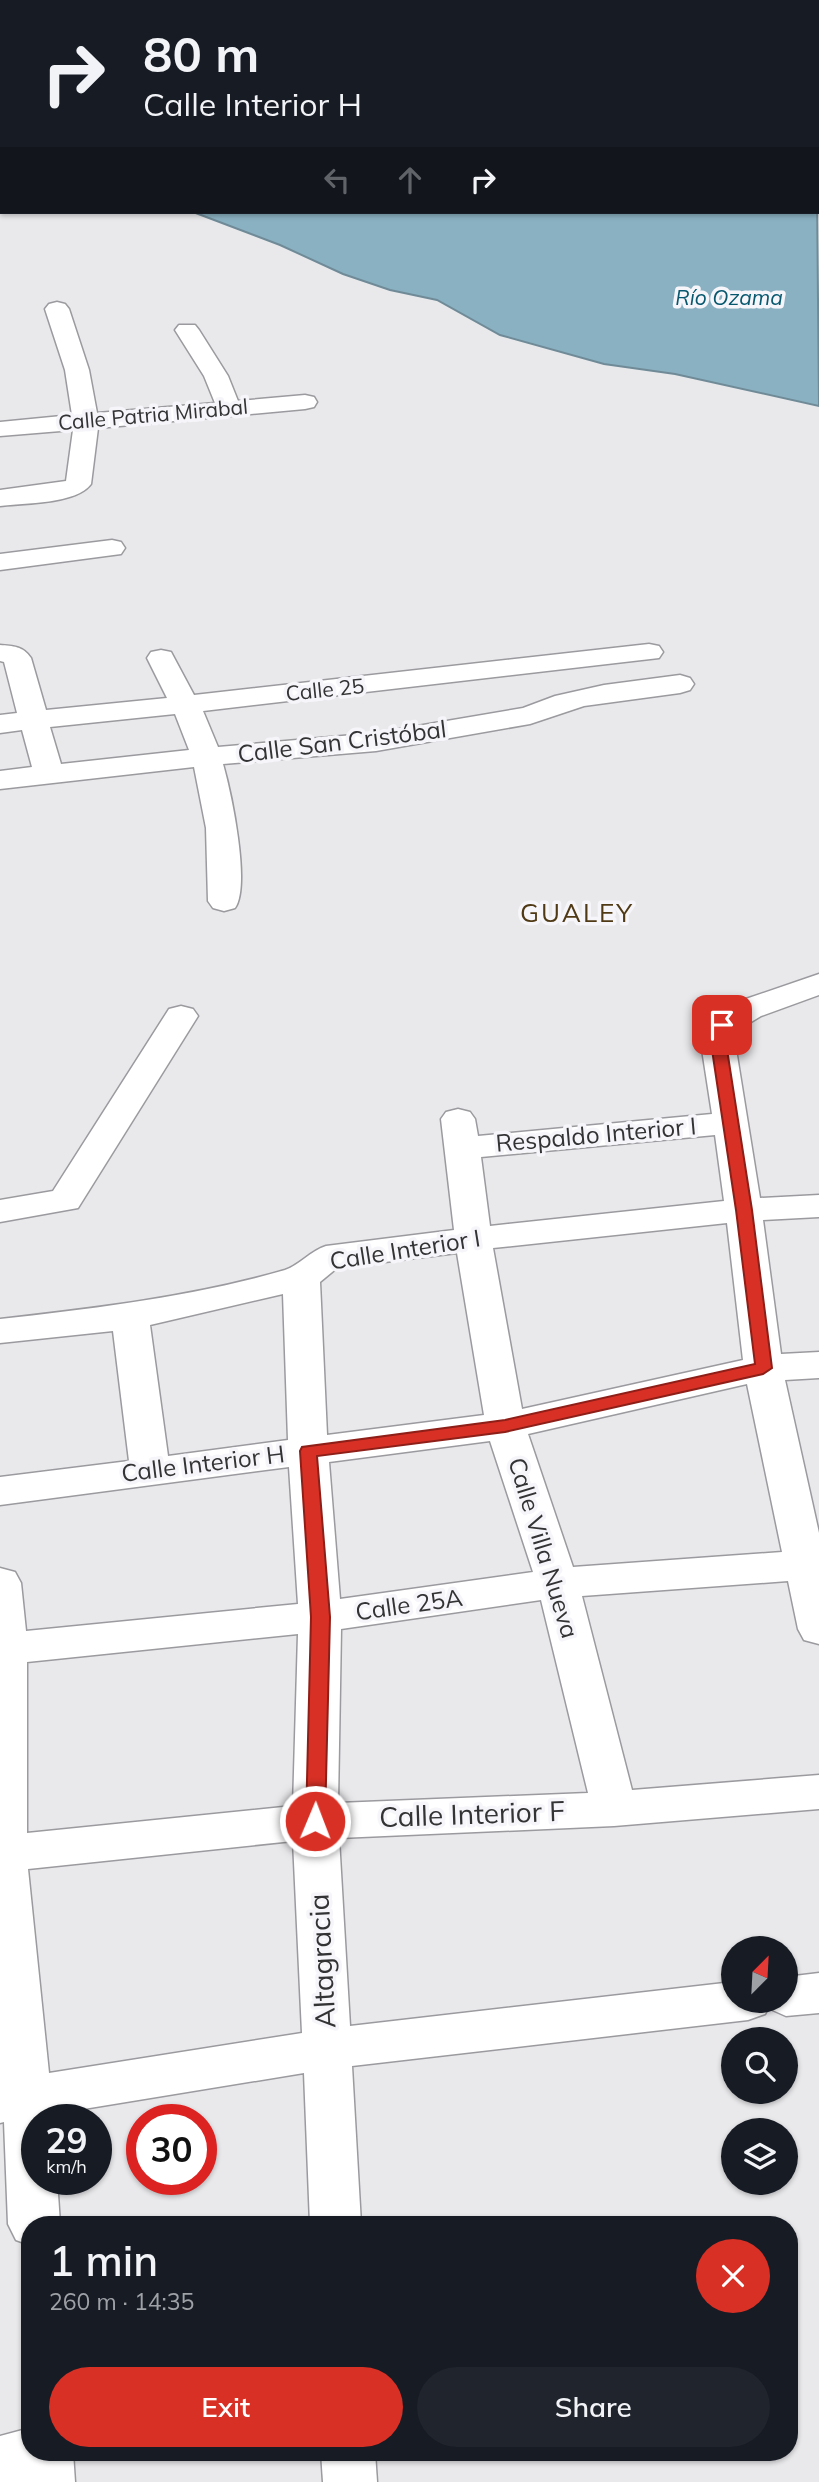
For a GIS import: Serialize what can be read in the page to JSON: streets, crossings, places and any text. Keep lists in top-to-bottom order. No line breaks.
{"streets":{"street":["Calle Patria Mirabal","Calle 25","Calle San Cristóbal","Respaldo Interior I","Calle Interior I","Calle Interior H","Calle Villa Nueva","Calle 25A","Calle Interior F","Altagracia"]},"crossings":[["Calle 25","Calle San Cristóbal"],["Respaldo Interior I","Calle Villa Nueva"],["Calle Interior I","Calle Villa Nueva"],["Calle Interior I","Altagracia"],["Calle Interior H","Calle Villa Nueva"],["Calle Interior H","Altagracia"],["Calle Villa Nueva","Calle 25A"],["Calle Villa Nueva","Calle Interior F"],["Calle 25A","Altagracia"],["Calle Interior F","Altagracia"]],"districts":["GUALEY"],"water":["Río Ozama"],"north":"top right","page":{"turn":["80 m","Calle Interior H"],"speed":"29 km/h","limit":"30","heading":["1 min","260 m · 14:35"],"buttons":["Exit","Share"]}}
